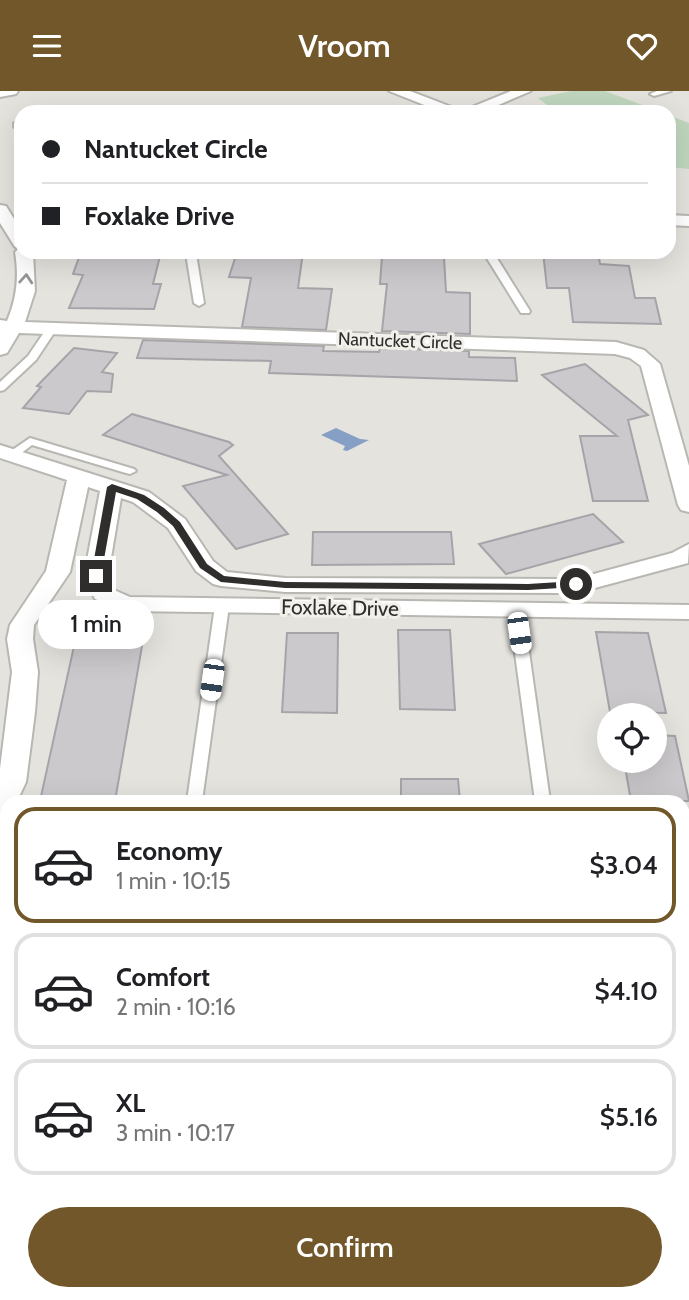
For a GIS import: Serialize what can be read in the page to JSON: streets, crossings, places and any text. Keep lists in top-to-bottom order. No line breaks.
{"streets":{"street":["Nantucket Circle","Foxlake Drive"]},"page":{"header":"Vroom","banner":["Nantucket Circle","Foxlake Drive"],"bubble":"1 min","list":[{"name":"Economy","note":"1 min · 10:15","value":"$3.04"},{"name":"Comfort","note":"2 min · 10:16","value":"$4.10"},{"name":"XL","note":"3 min · 10:17","value":"$5.16"}],"buttons":"Confirm"}}
